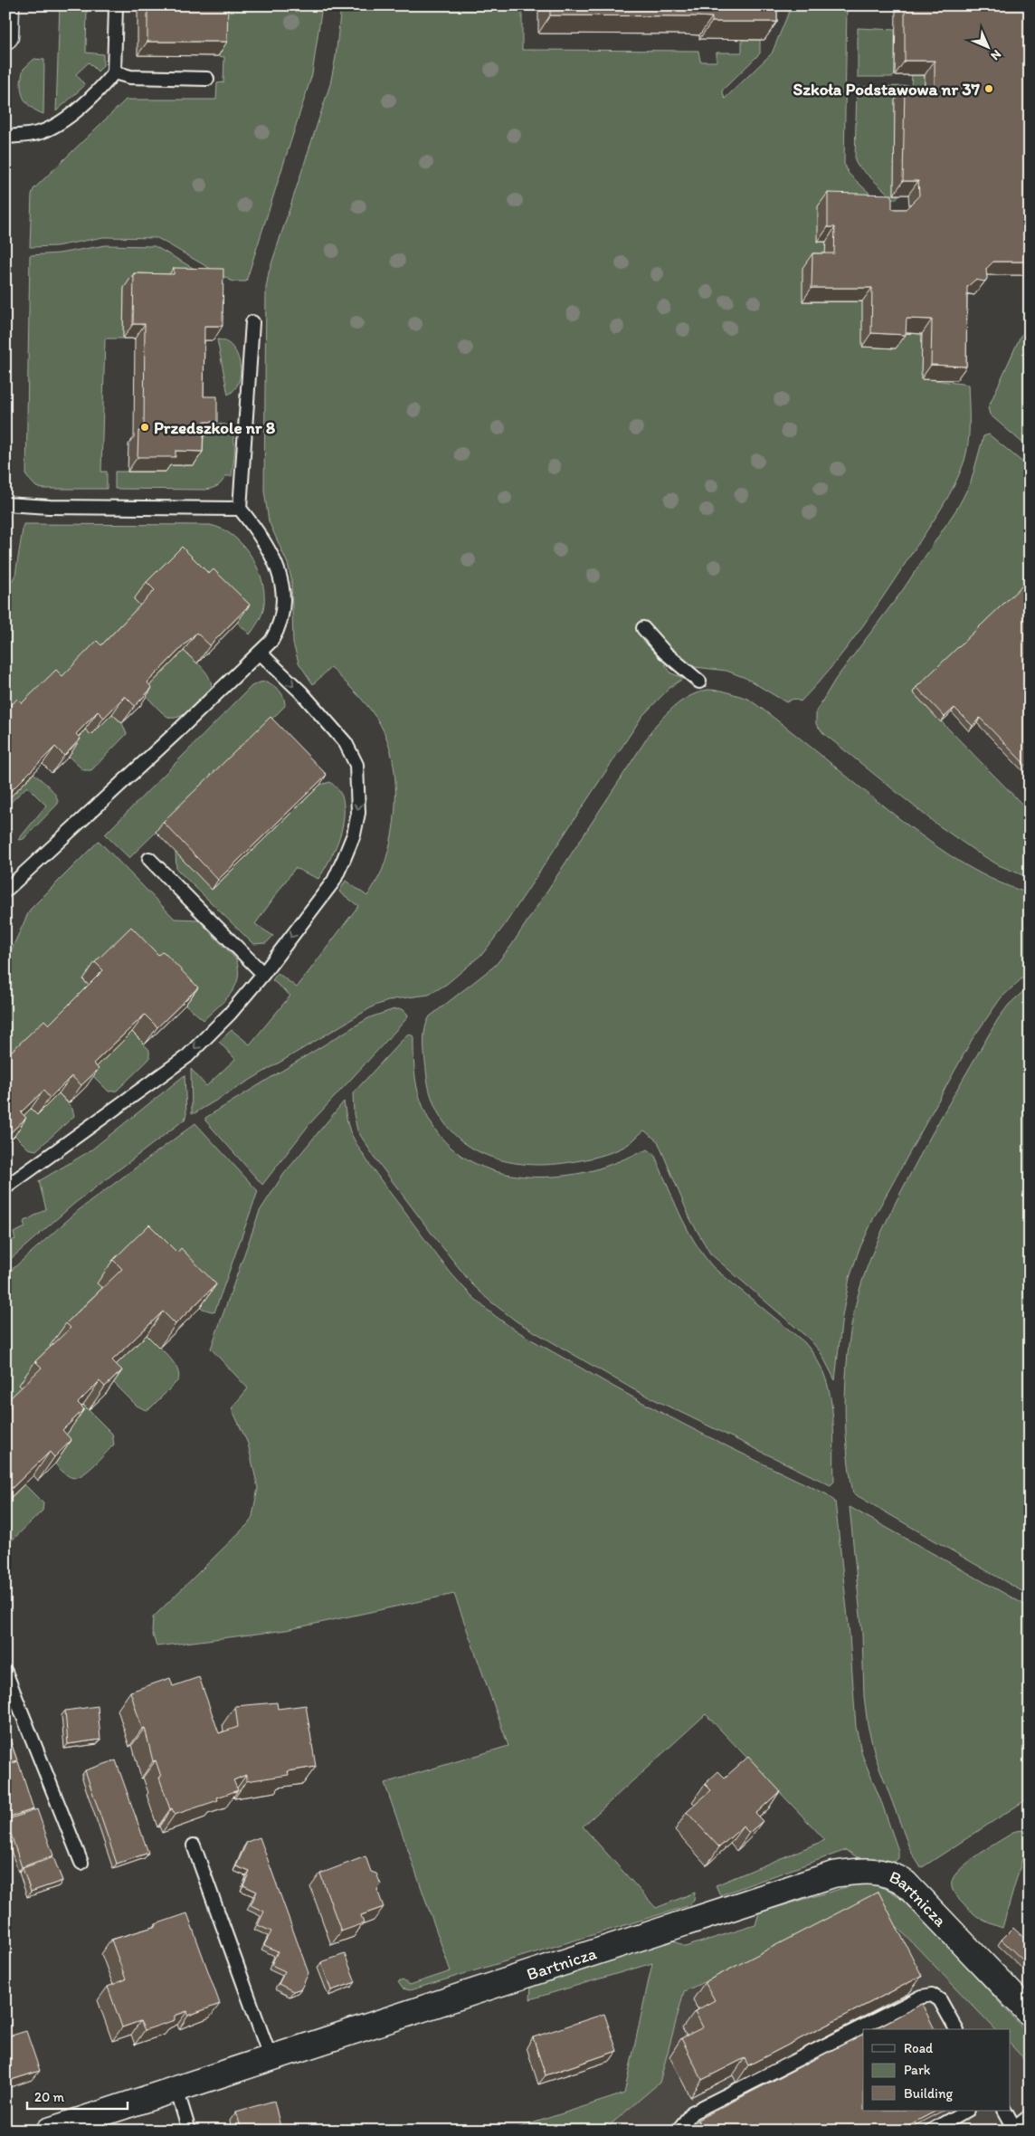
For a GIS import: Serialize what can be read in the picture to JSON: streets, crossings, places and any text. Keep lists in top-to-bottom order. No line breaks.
{"streets":{"street":["Bartnicza"]},"places":["Szkoła Podstawowa nr 37","Przedszkole nr 8"],"legend":["Road","Park","Building"],"scale_bar":"20 m","north":"bottom right"}
